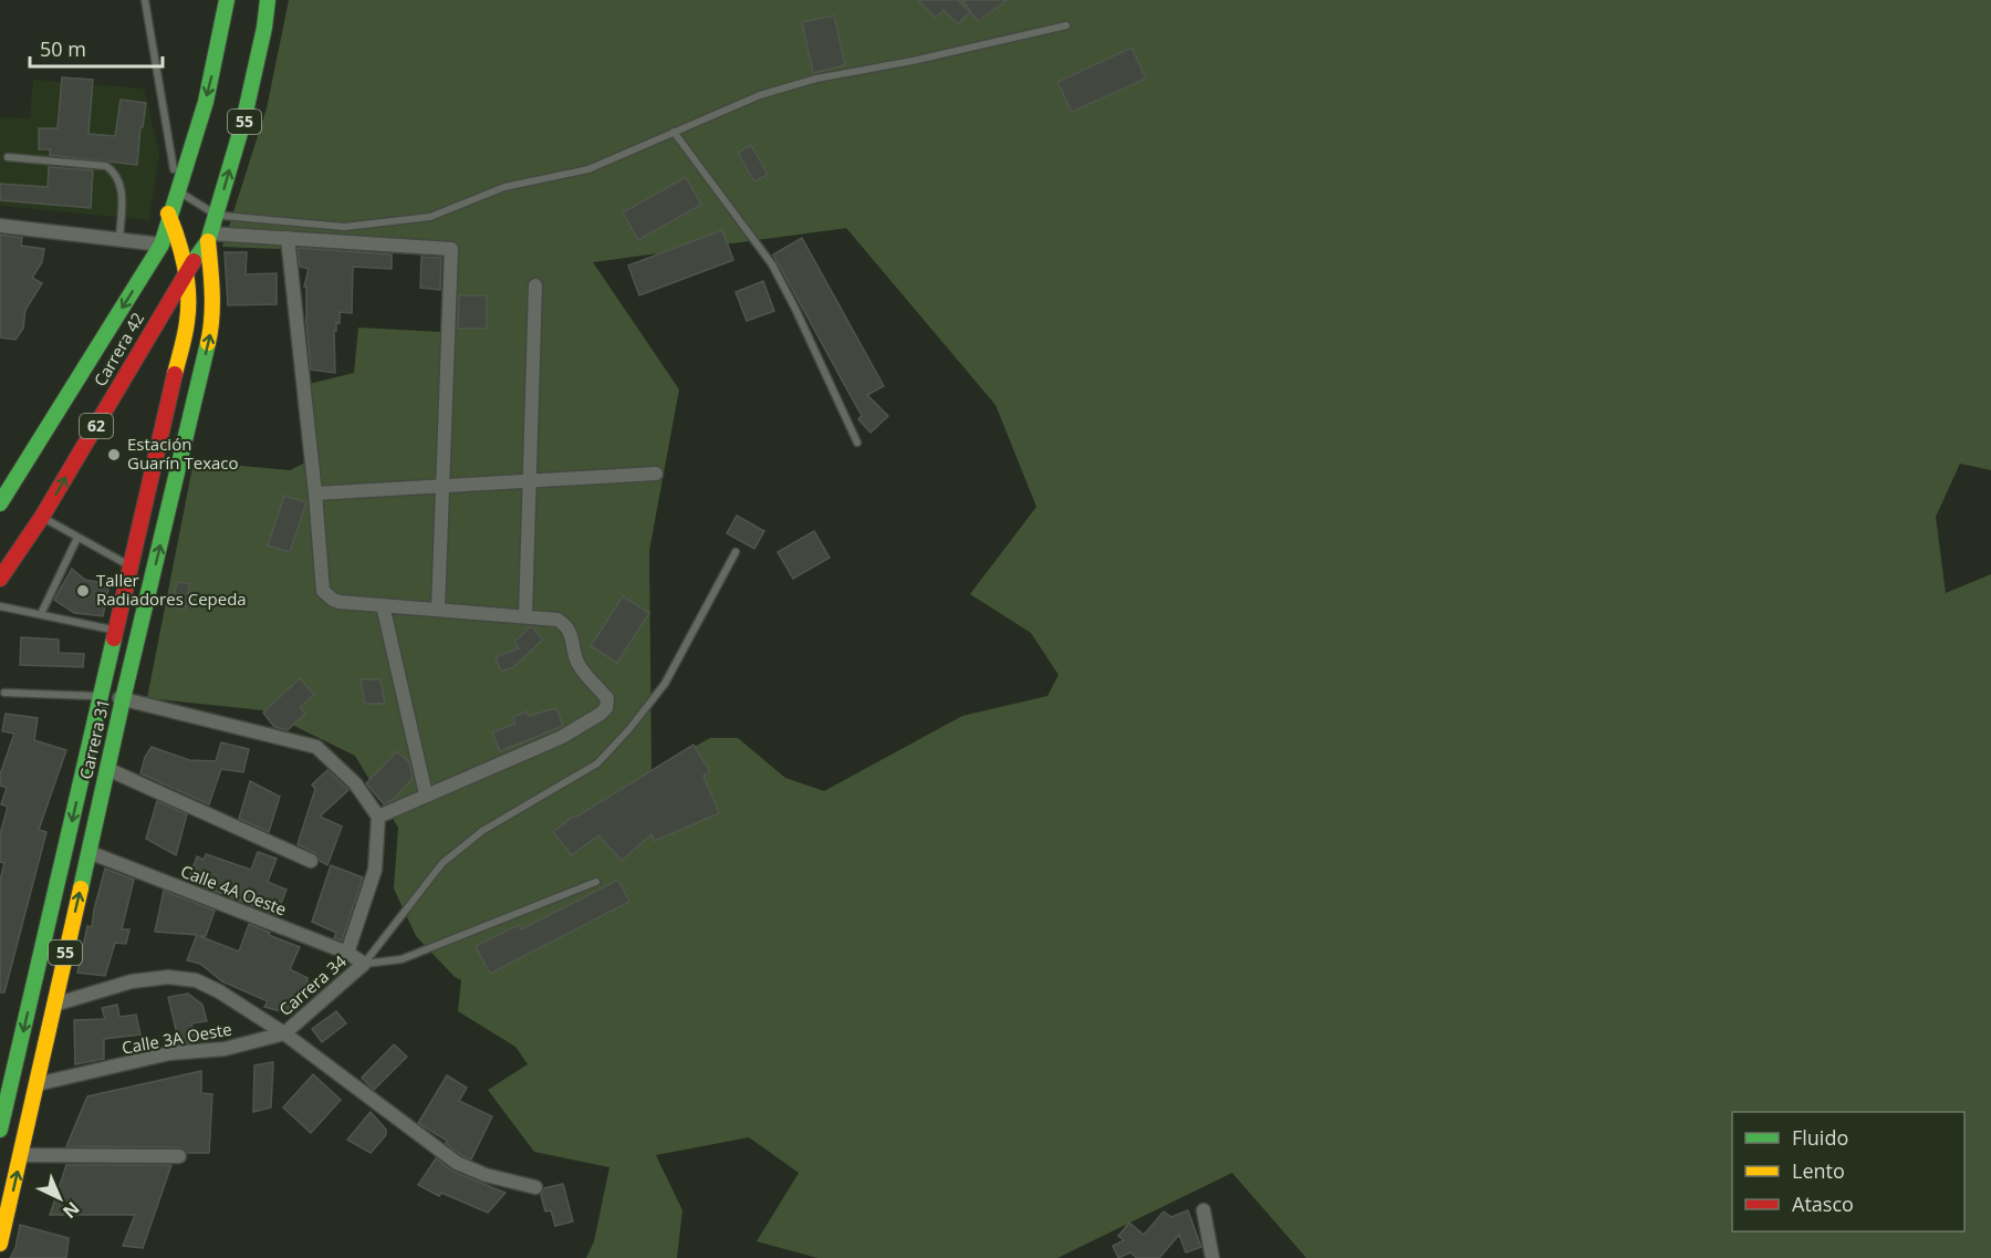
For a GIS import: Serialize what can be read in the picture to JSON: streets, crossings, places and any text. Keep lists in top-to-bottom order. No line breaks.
{"streets":{"highway":["55","Carrera 42","62","Carrera 31"],"street":["Calle 4A Oeste","Carrera 34","Calle 3A Oeste"]},"crossings":[["55","Carrera 42"],["55","Carrera 31"],["Carrera 42","Carrera 31"],["Carrera 31","Calle 4A Oeste"],["Carrera 31","Calle 3A Oeste"],["Calle 4A Oeste","Carrera 34"],["Carrera 34","Calle 3A Oeste"]],"places":["Estación Guarín Texaco","Taller Radiadores Cepeda"],"legend":["Fluido","Lento","Atasco"],"scale_bar":"50 m","north":"bottom right"}
